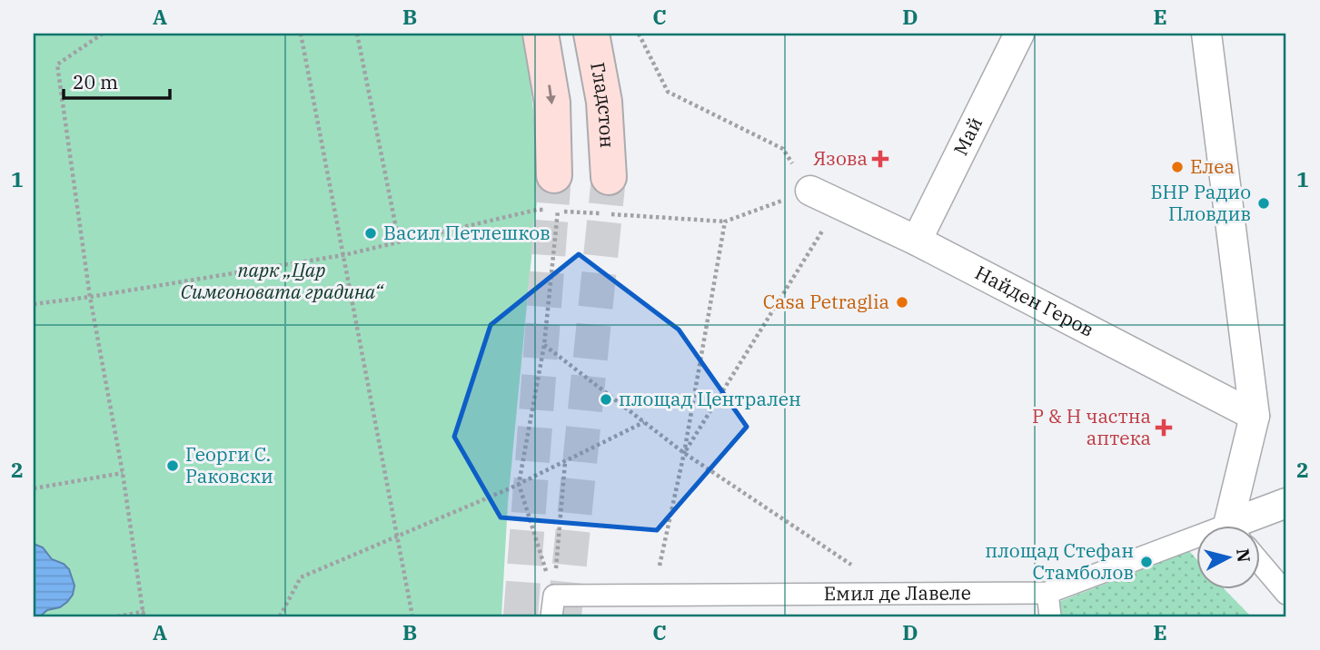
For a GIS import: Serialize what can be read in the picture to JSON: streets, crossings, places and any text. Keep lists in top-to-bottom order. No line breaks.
{"streets":{"main road":["Гладстон"],"street":["Май","Найден Геров","Емил де Лавеле"]},"crossings":[["Май","Найден Геров"]],"parks":["парк „Цар Симеоновата градина“"],"places":{"health":["Язова","Р & Н частна аптека"],"other":["Елеа","БНР Радио Пловдив","Васил Петлешков","Casa Petraglia","площад Централен","Георги С. Раковски","площад Стефан Стамболов"]},"scale_bar":"20 m","north":"right","grid":{"columns":["A","B","C","D","E"],"rows":["1","2"]}}
